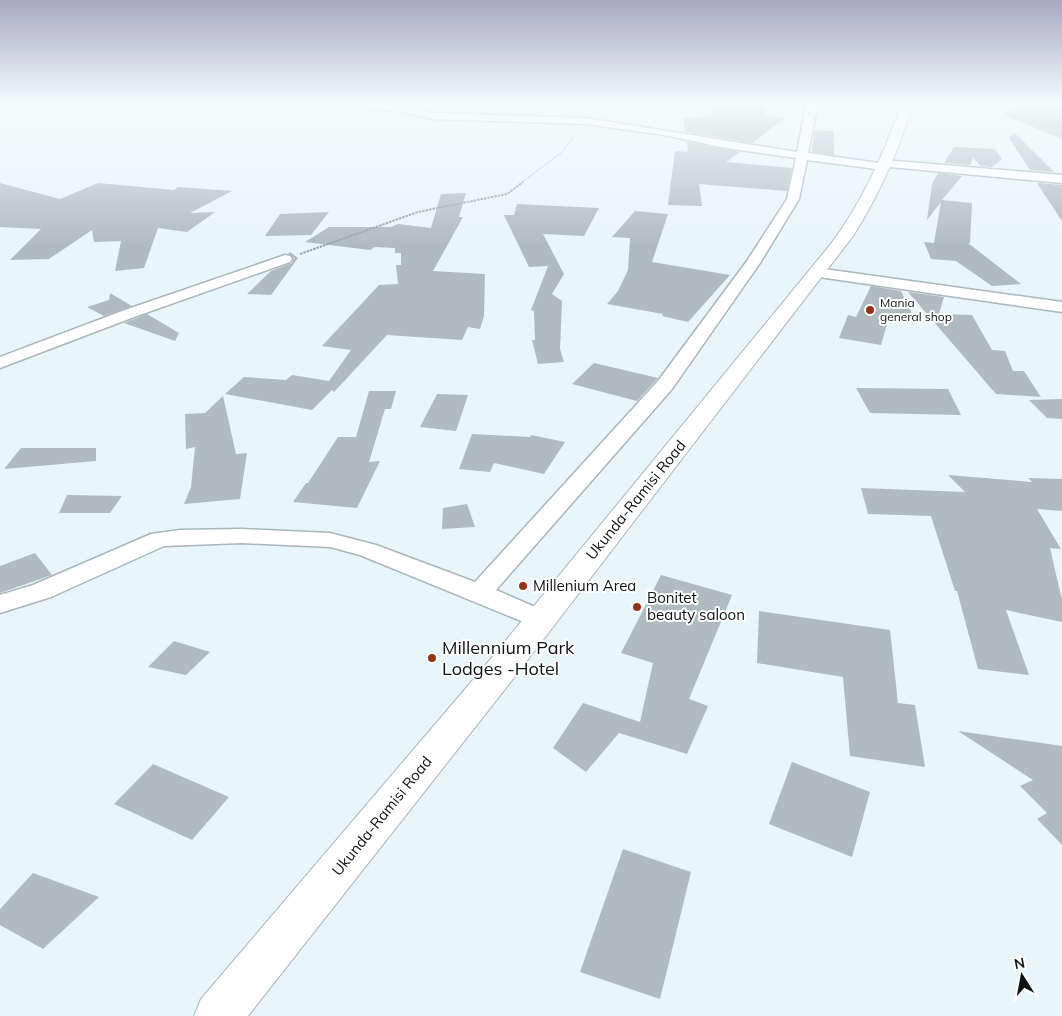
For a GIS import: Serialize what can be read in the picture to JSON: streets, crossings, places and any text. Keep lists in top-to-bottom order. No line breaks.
{"streets":{"highway":["Ukunda-Ramisi Road"]},"places":["Mania general shop","Millenium Area","Bonitet beauty saloon","Millennium Park Lodges -Hotel"],"north":"top"}
